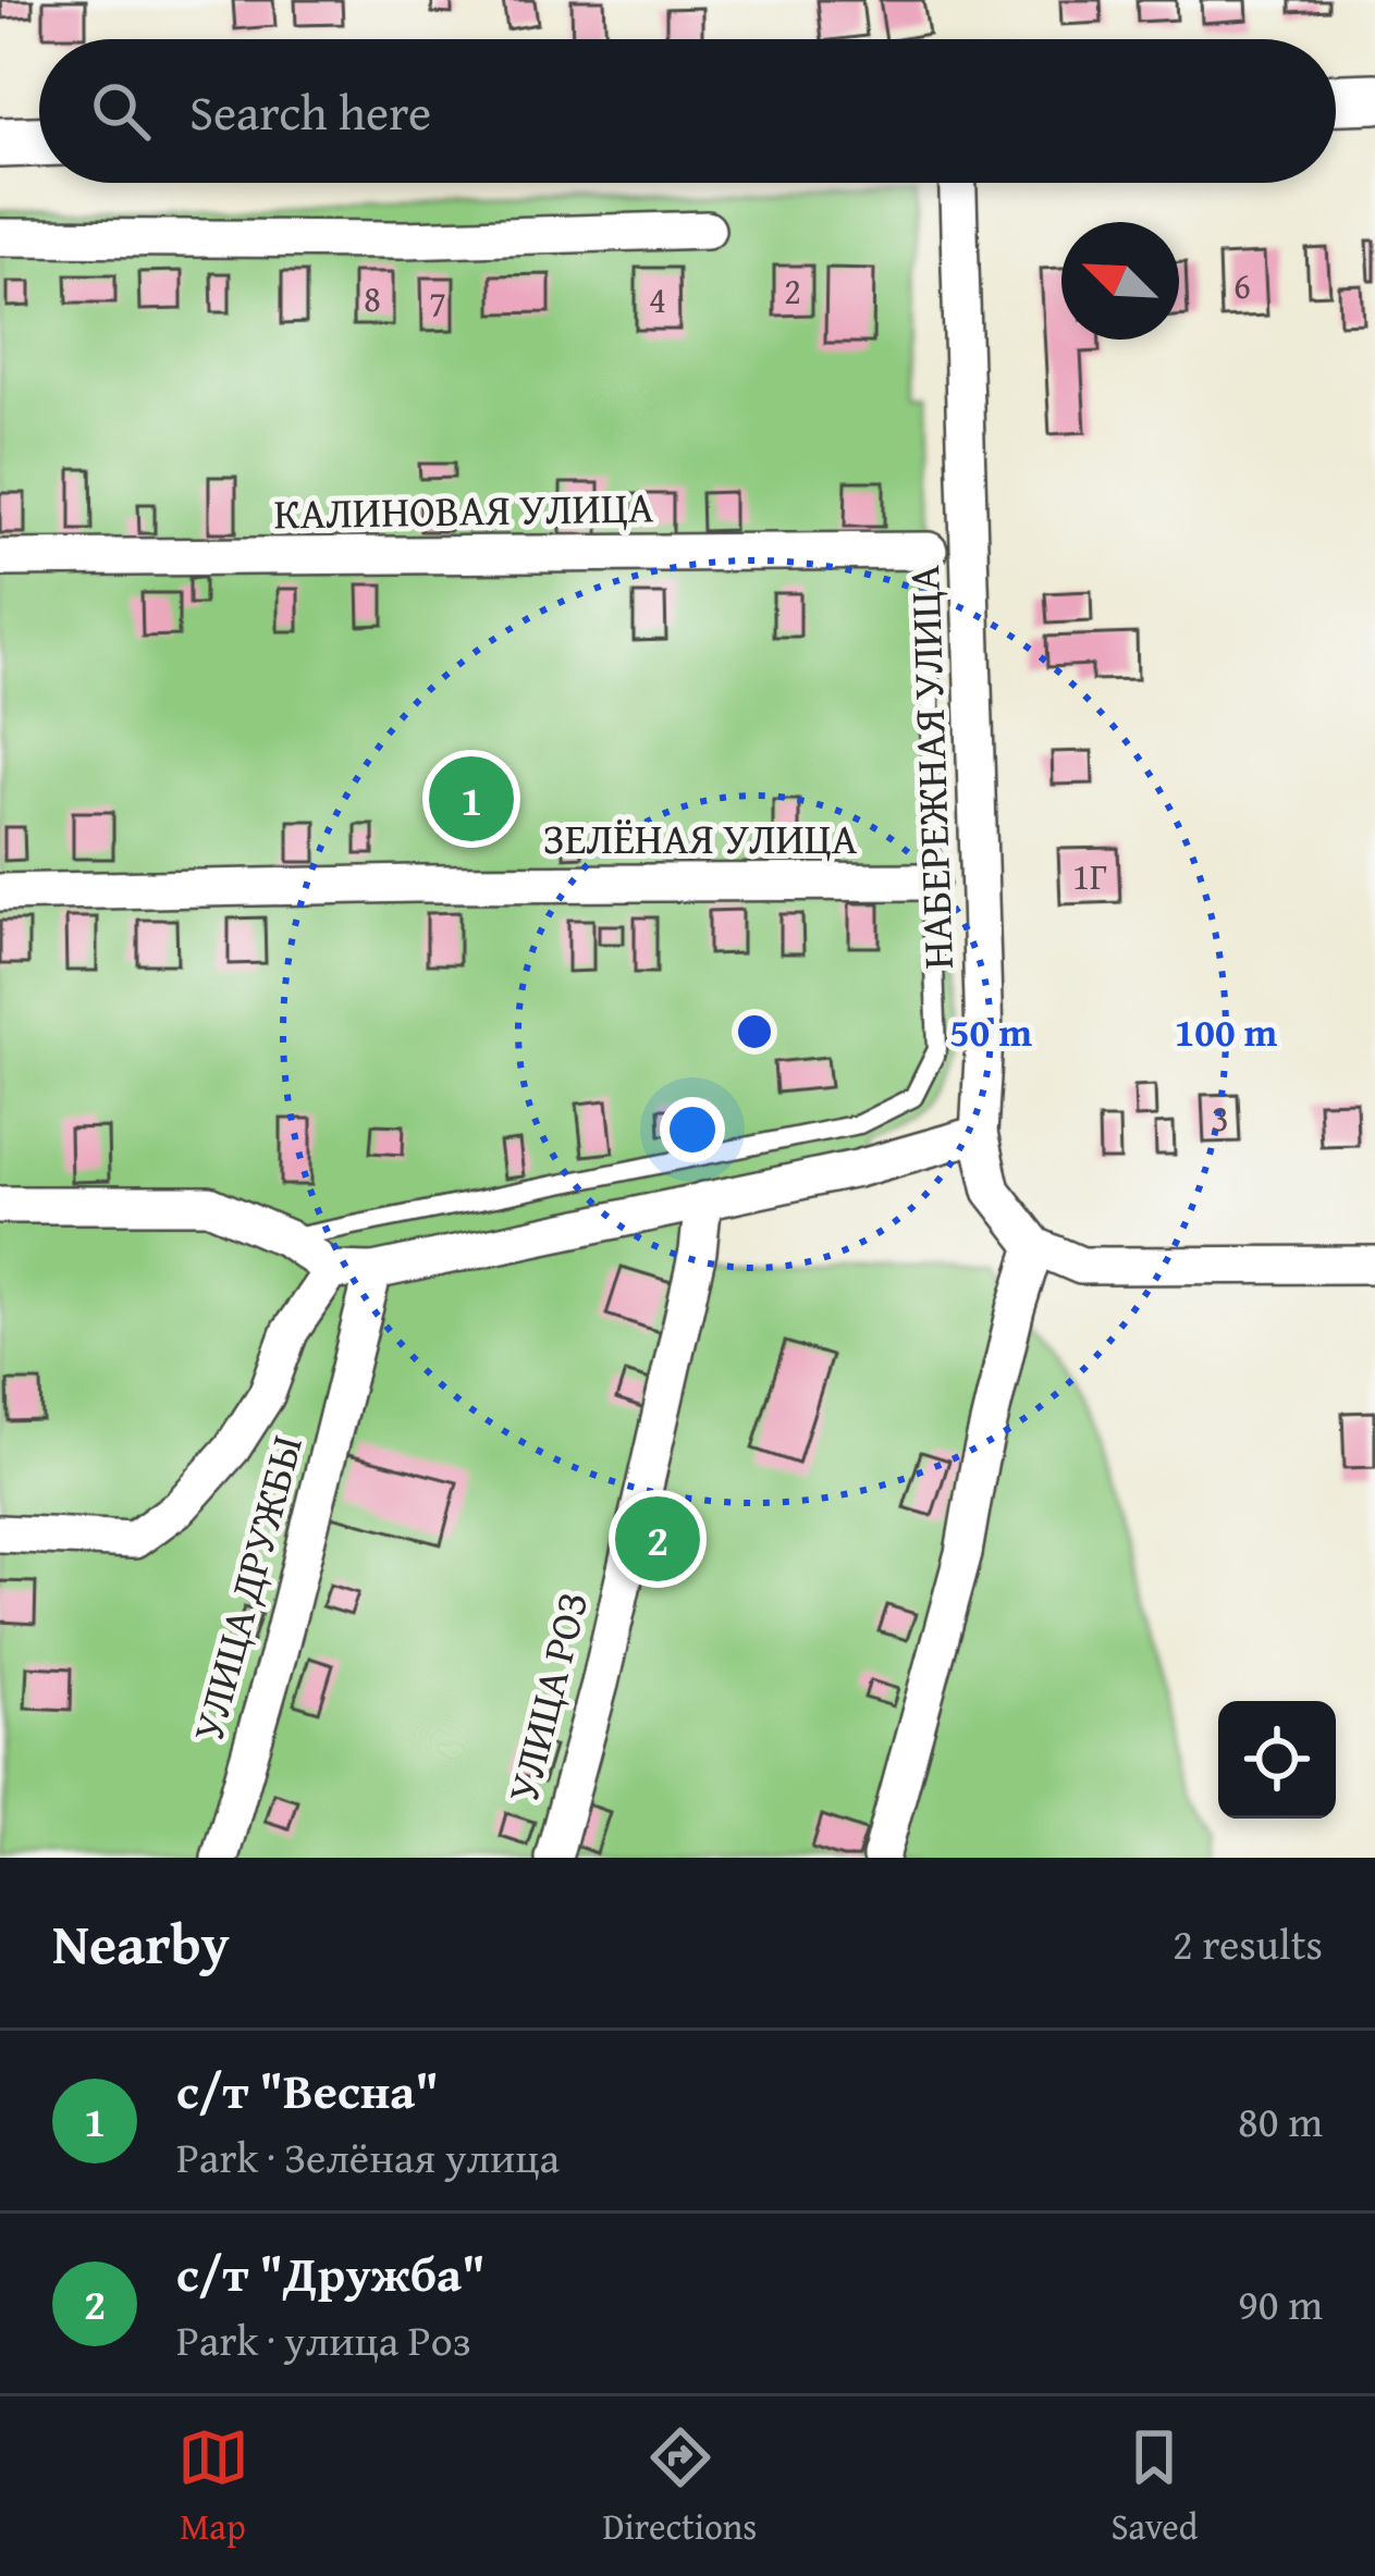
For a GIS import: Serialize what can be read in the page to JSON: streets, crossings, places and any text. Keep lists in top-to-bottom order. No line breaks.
{"streets":{"street":["КАЛИНОВАЯ УЛИЦА","НАБЕРЕЖНАЯ УЛИЦА","ЗЕЛЁНАЯ УЛИЦА","УЛИЦА ДРУЖБЫ","УЛИЦА РОЗ"]},"house_numbers":["6","2","8","4","7","1Г","3"],"north":"top left","page":{"search":"Search here","pins":["1","2"],"heading":["Nearby","2 results"],"list":[{"mark":"1","name":"с/т \"Весна\"","note":"Park · Зелёная улица","value":"80 m"},{"mark":"2","name":"с/т \"Дружба\"","note":"Park · улица Роз","value":"90 m"}],"nav":["Map","Directions","Saved"]},"rings":["50 m","100 m"]}
